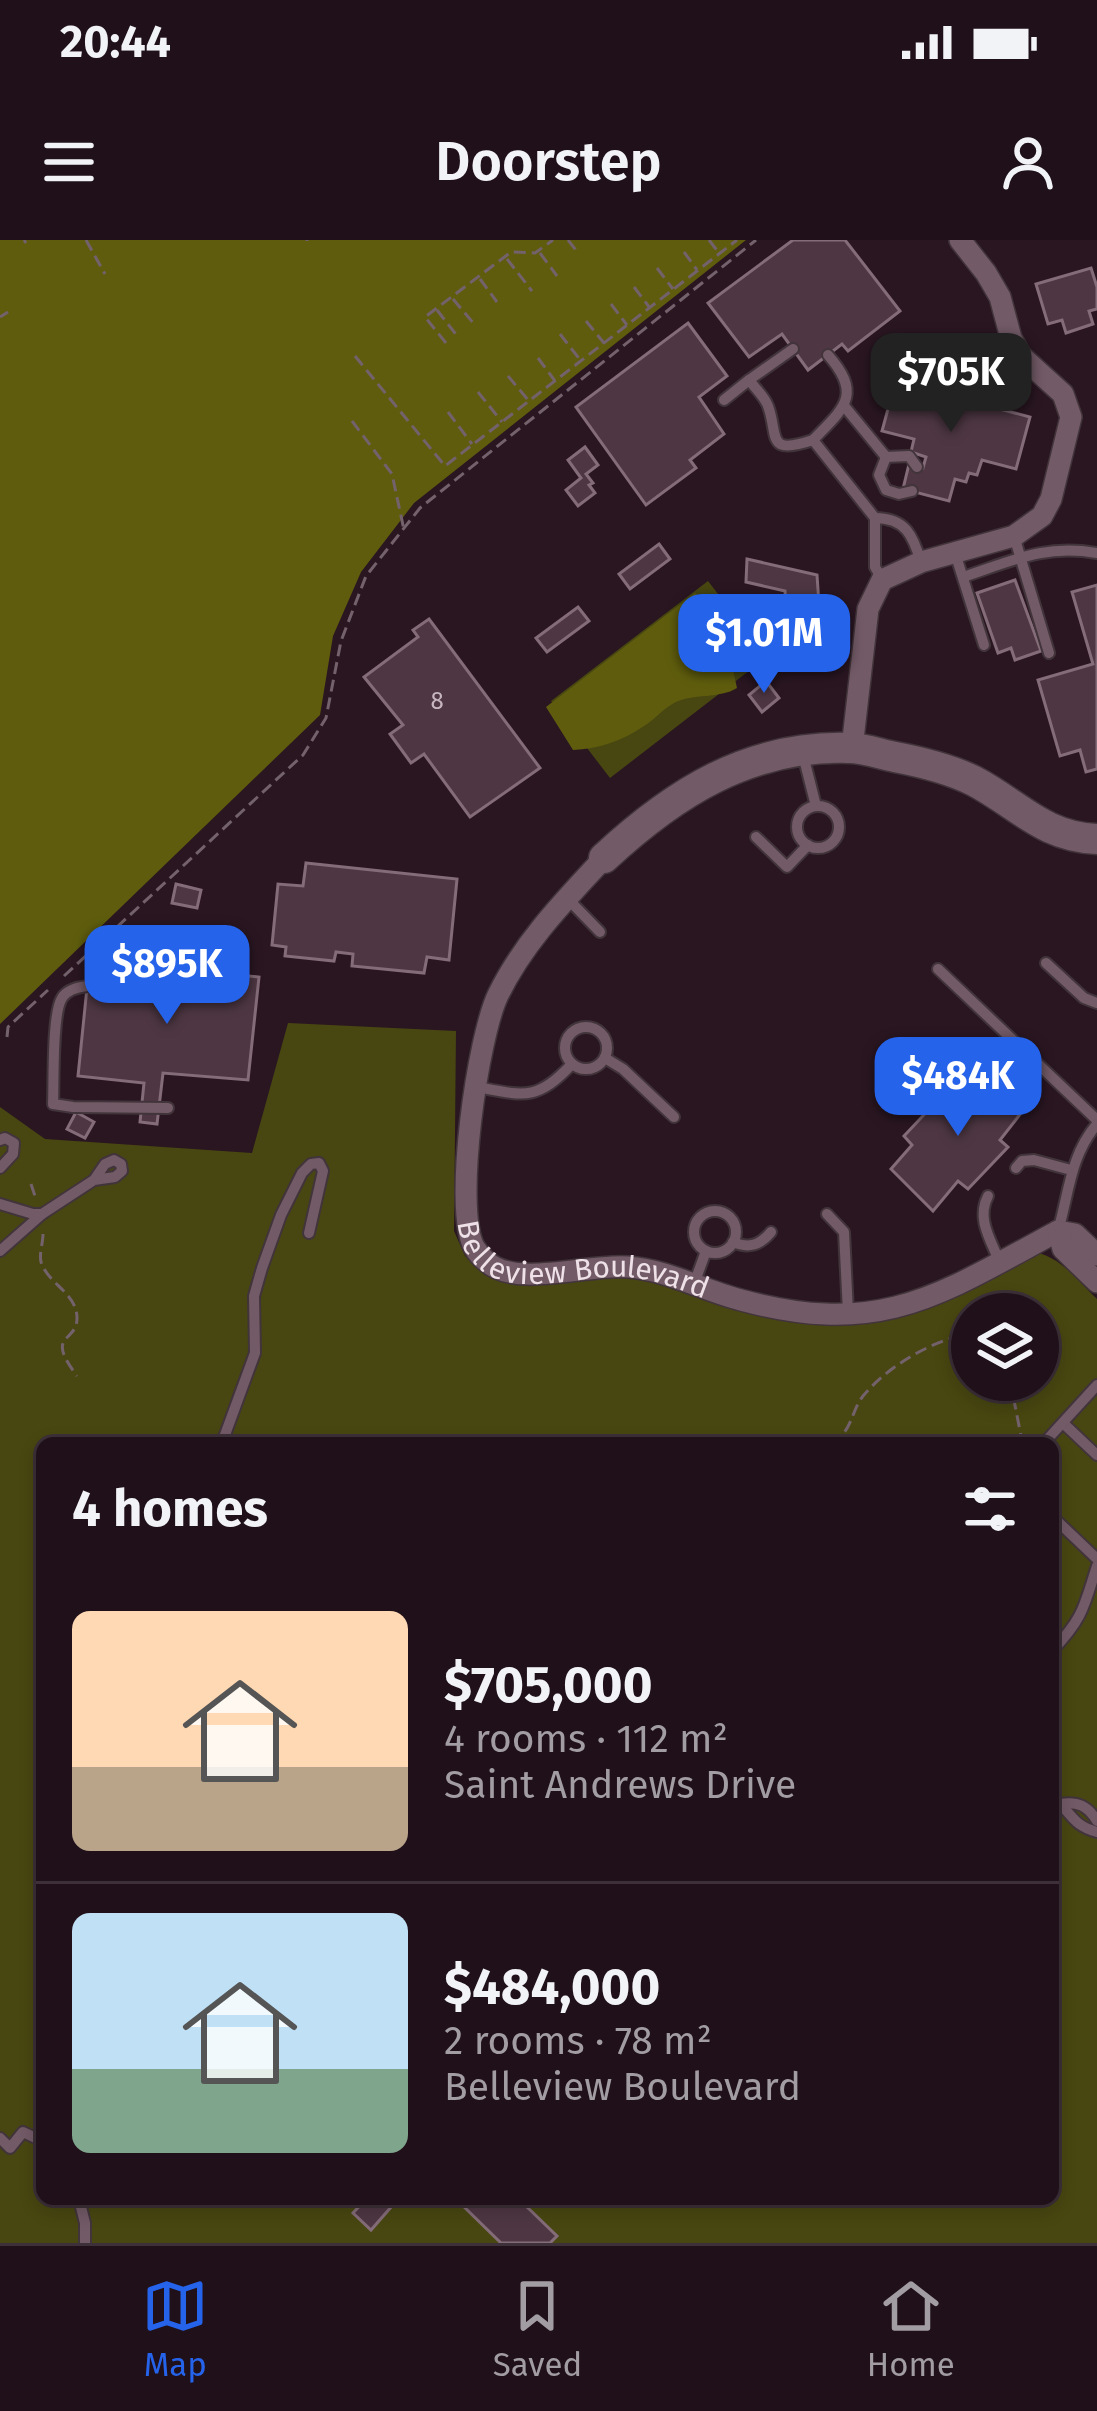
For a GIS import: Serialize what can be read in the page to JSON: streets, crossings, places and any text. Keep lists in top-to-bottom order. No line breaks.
{"streets":{"street":["Belleview Boulevard"]},"house_numbers":["8"],"page":{"status":"20:44","header":"Doorstep","price":["$705K","$1.01M","$895K","$484K"],"heading":"4 homes","list":[{"name":"$705,000","note":"4 rooms · 112 m² · Saint Andrews Drive"},{"name":"$484,000","note":"2 rooms · 78 m² · Belleview Boulevard"}],"tabs":["Map","Saved","Home"]}}
